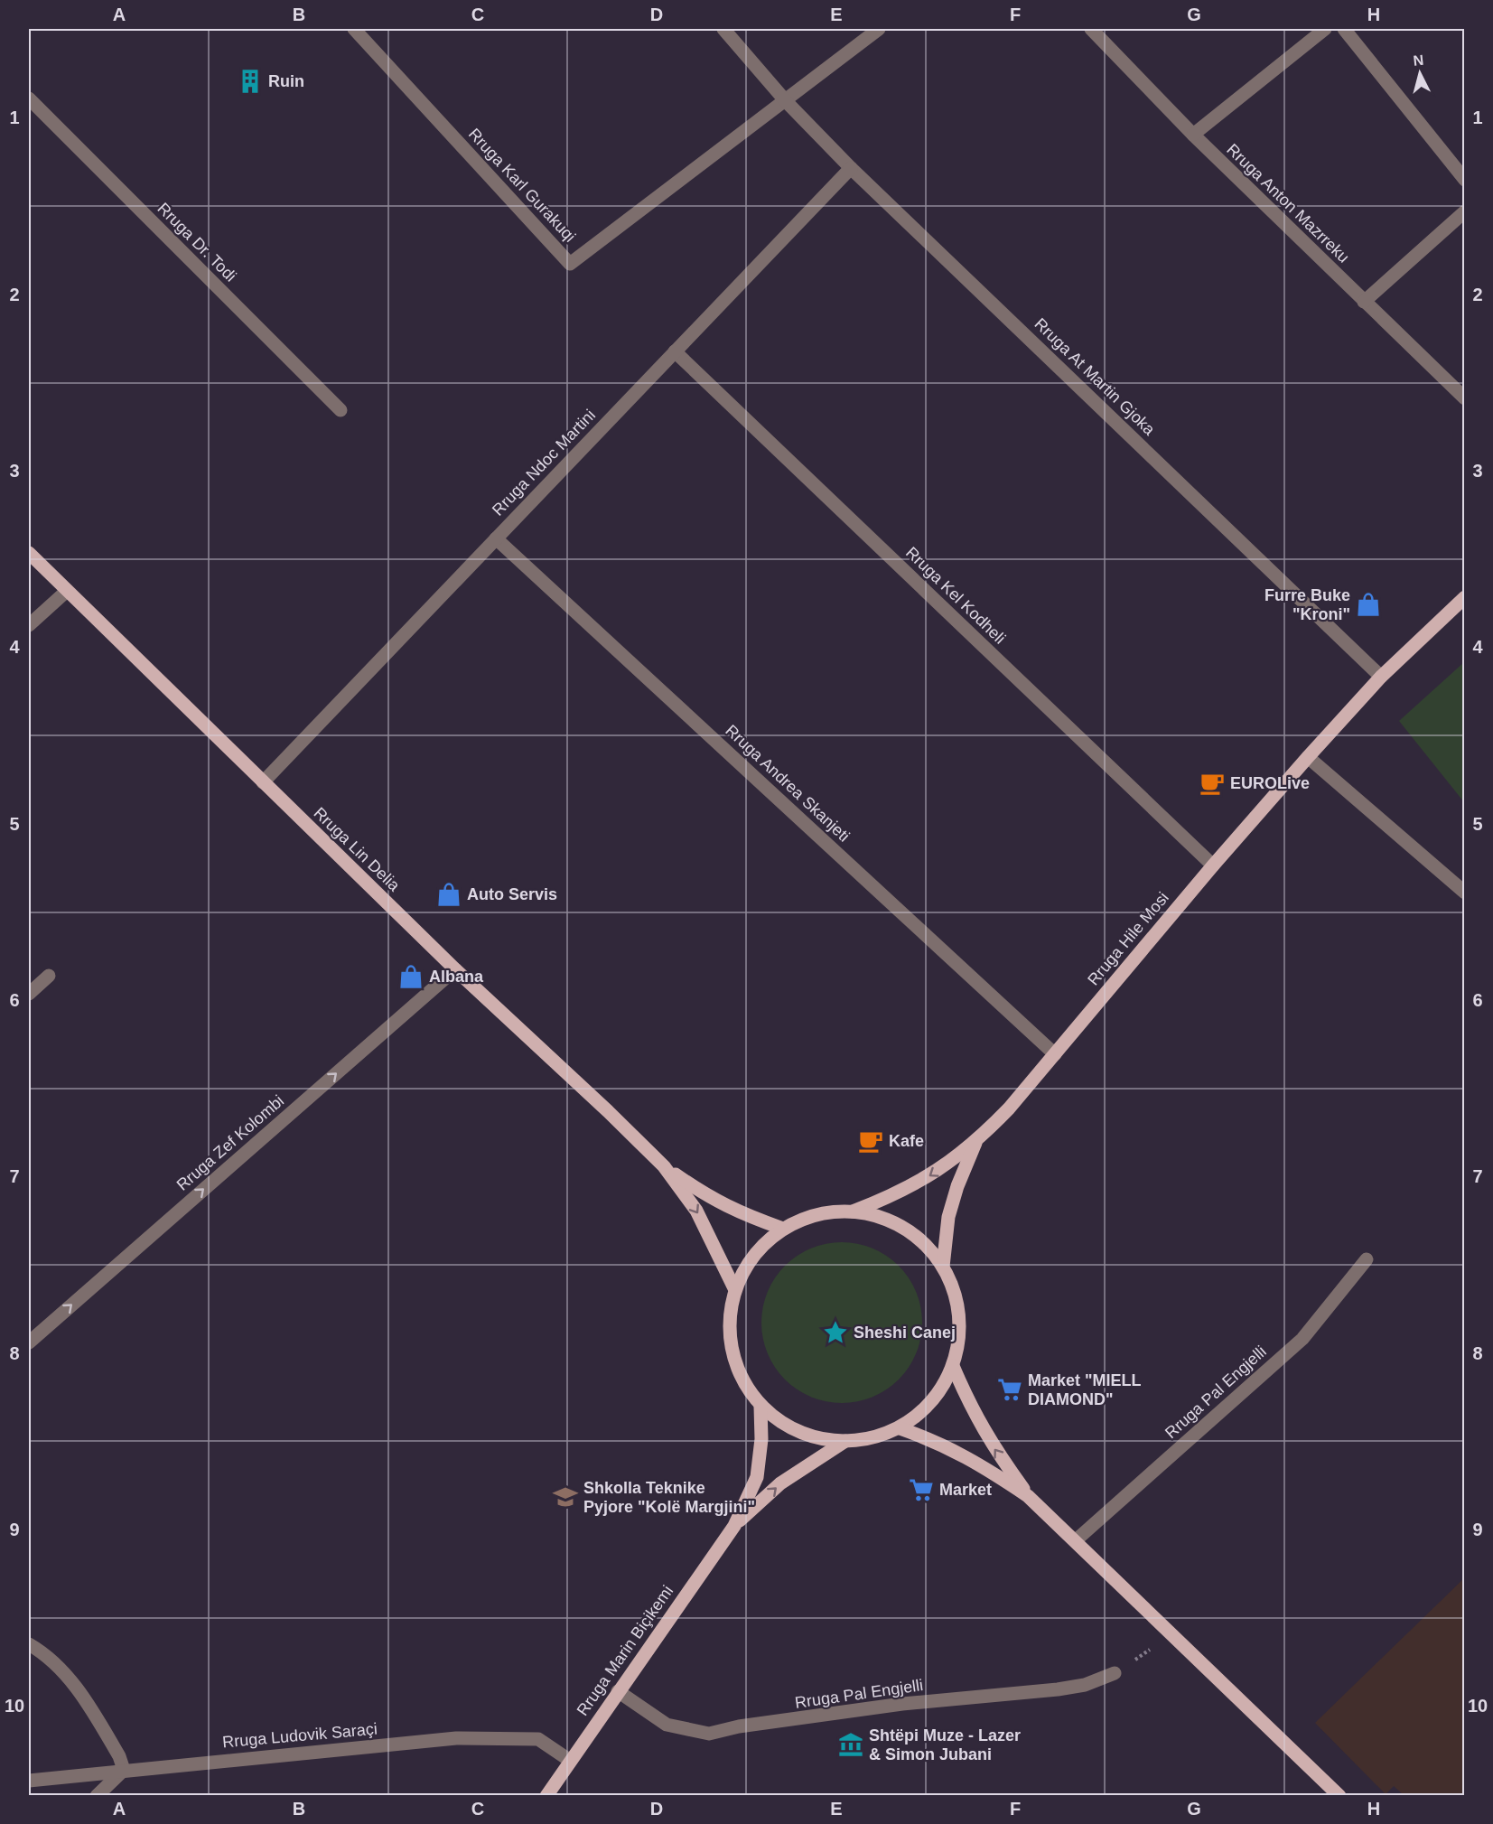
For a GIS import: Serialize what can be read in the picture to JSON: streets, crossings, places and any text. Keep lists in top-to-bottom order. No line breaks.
{"streets":{"main road":["Rruga Lin Delia","Rruga Hile Mosi","Rruga Marin Biçikemi"],"street":["Rruga Karl Gurakuqi","Rruga Anton Mazrreku","Rruga Dr. Todi","Rruga At Martin Gjoka","Rruga Ndoc Martini","Rruga Kel Kodheli","Rruga Andrea Skanjeti","Rruga Zef Kolombi","Rruga Pal Engjelli","Rruga Ludovik Saraçi"]},"crossings":[["Rruga Karl Gurakuqi","Rruga At Martin Gjoka"],["Rruga At Martin Gjoka","Rruga Ndoc Martini"],["Rruga At Martin Gjoka","Rruga Hile Mosi"],["Rruga Ndoc Martini","Rruga Kel Kodheli"],["Rruga Ndoc Martini","Rruga Andrea Skanjeti"],["Rruga Ndoc Martini","Rruga Lin Delia"],["Rruga Kel Kodheli","Rruga Hile Mosi"],["Rruga Andrea Skanjeti","Rruga Hile Mosi"],["Rruga Lin Delia","Rruga Zef Kolombi"],["Rruga Pal Engjelli","Rruga Marin Biçikemi"],["Rruga Marin Biçikemi","Rruga Ludovik Saraçi"]],"one_way":["Rruga Zef Kolombi"],"places":{"building":["Ruin"],"shop":["Furre Buke \"Kroni\"","Auto Servis","Albana"],"cafe":["EUROLive","Kafe"],"place":["Sheshi Canej"],"supermarket":["Market \"MIELL DIAMOND\"","Market"],"school or university":["Shkolla Teknike Pyjore \"Kolë Margjini\""],"museum":["Shtëpi Muze - Lazer & Simon Jubani"]},"north":"top","grid":{"columns":["A","B","C","D","E","F","G","H"],"rows":["1","2","3","4","5","6","7","8","9","10"]}}
